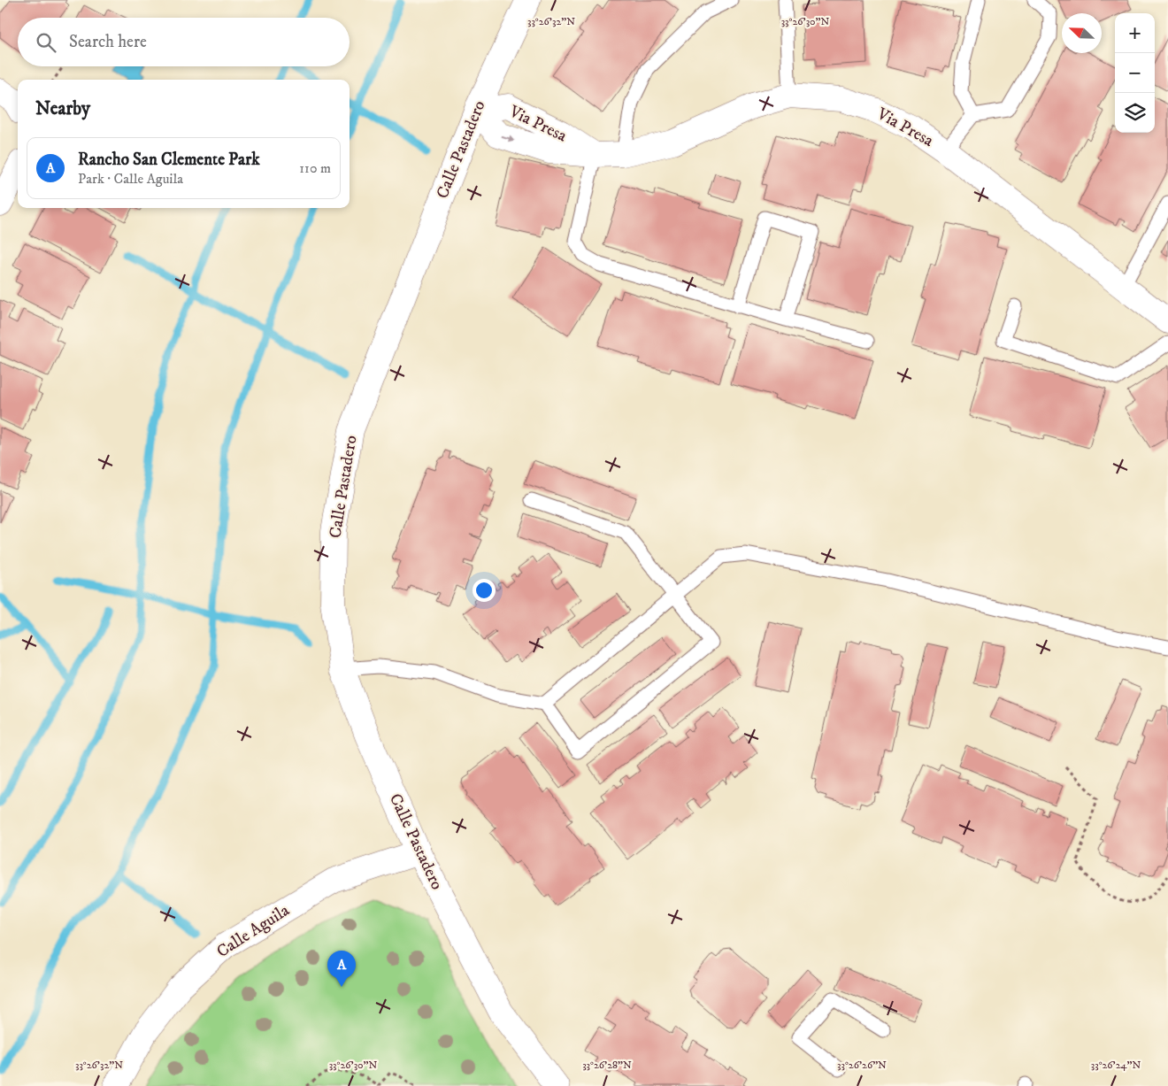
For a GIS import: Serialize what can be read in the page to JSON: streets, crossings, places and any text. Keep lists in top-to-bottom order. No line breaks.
{"streets":{"street":["Via Presa","Calle Pastadero","Calle Aguila"]},"crossings":[["Via Presa","Calle Pastadero"],["Calle Pastadero","Calle Aguila"]],"north":"top left","page":{"map_buttons":["+","−"],"search":"Search here","heading":"Nearby","list":[{"mark":"A","name":"Rancho San Clemente Park","note":"Park · Calle Aguila","value":"110 m"}],"pins":"A"},"coordinates":["33°26'32\"N","33°26'30\"N","33°26'28\"N","33°26'26\"N","33°26'24\"N"]}
